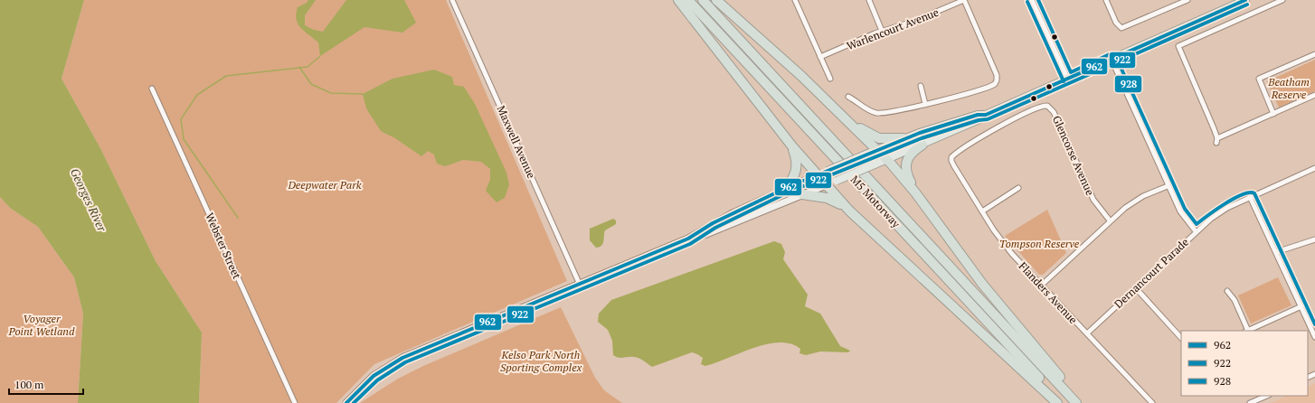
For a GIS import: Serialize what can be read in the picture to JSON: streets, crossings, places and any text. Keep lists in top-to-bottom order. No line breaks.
{"streets":{"highway":["M5 Motorway"],"street":["Warlencourt Avenue","Maxwell Avenue","Glencorse Avenue","Webster Street","Dernancourt Parade","Flanders Avenue"]},"crossings":[["Glencorse Avenue","Flanders Avenue"],["Dernancourt Parade","Flanders Avenue"]],"water":["Georges River"],"parks":["Beatham Reserve","Deepwater Park","Tompson Reserve","Voyager Point Wetland","Kelso Park North Sporting Complex"],"lines":["transit line 962","transit line 928","transit line 922"],"legend":["962","922","928"],"scale_bar":"100 m"}
